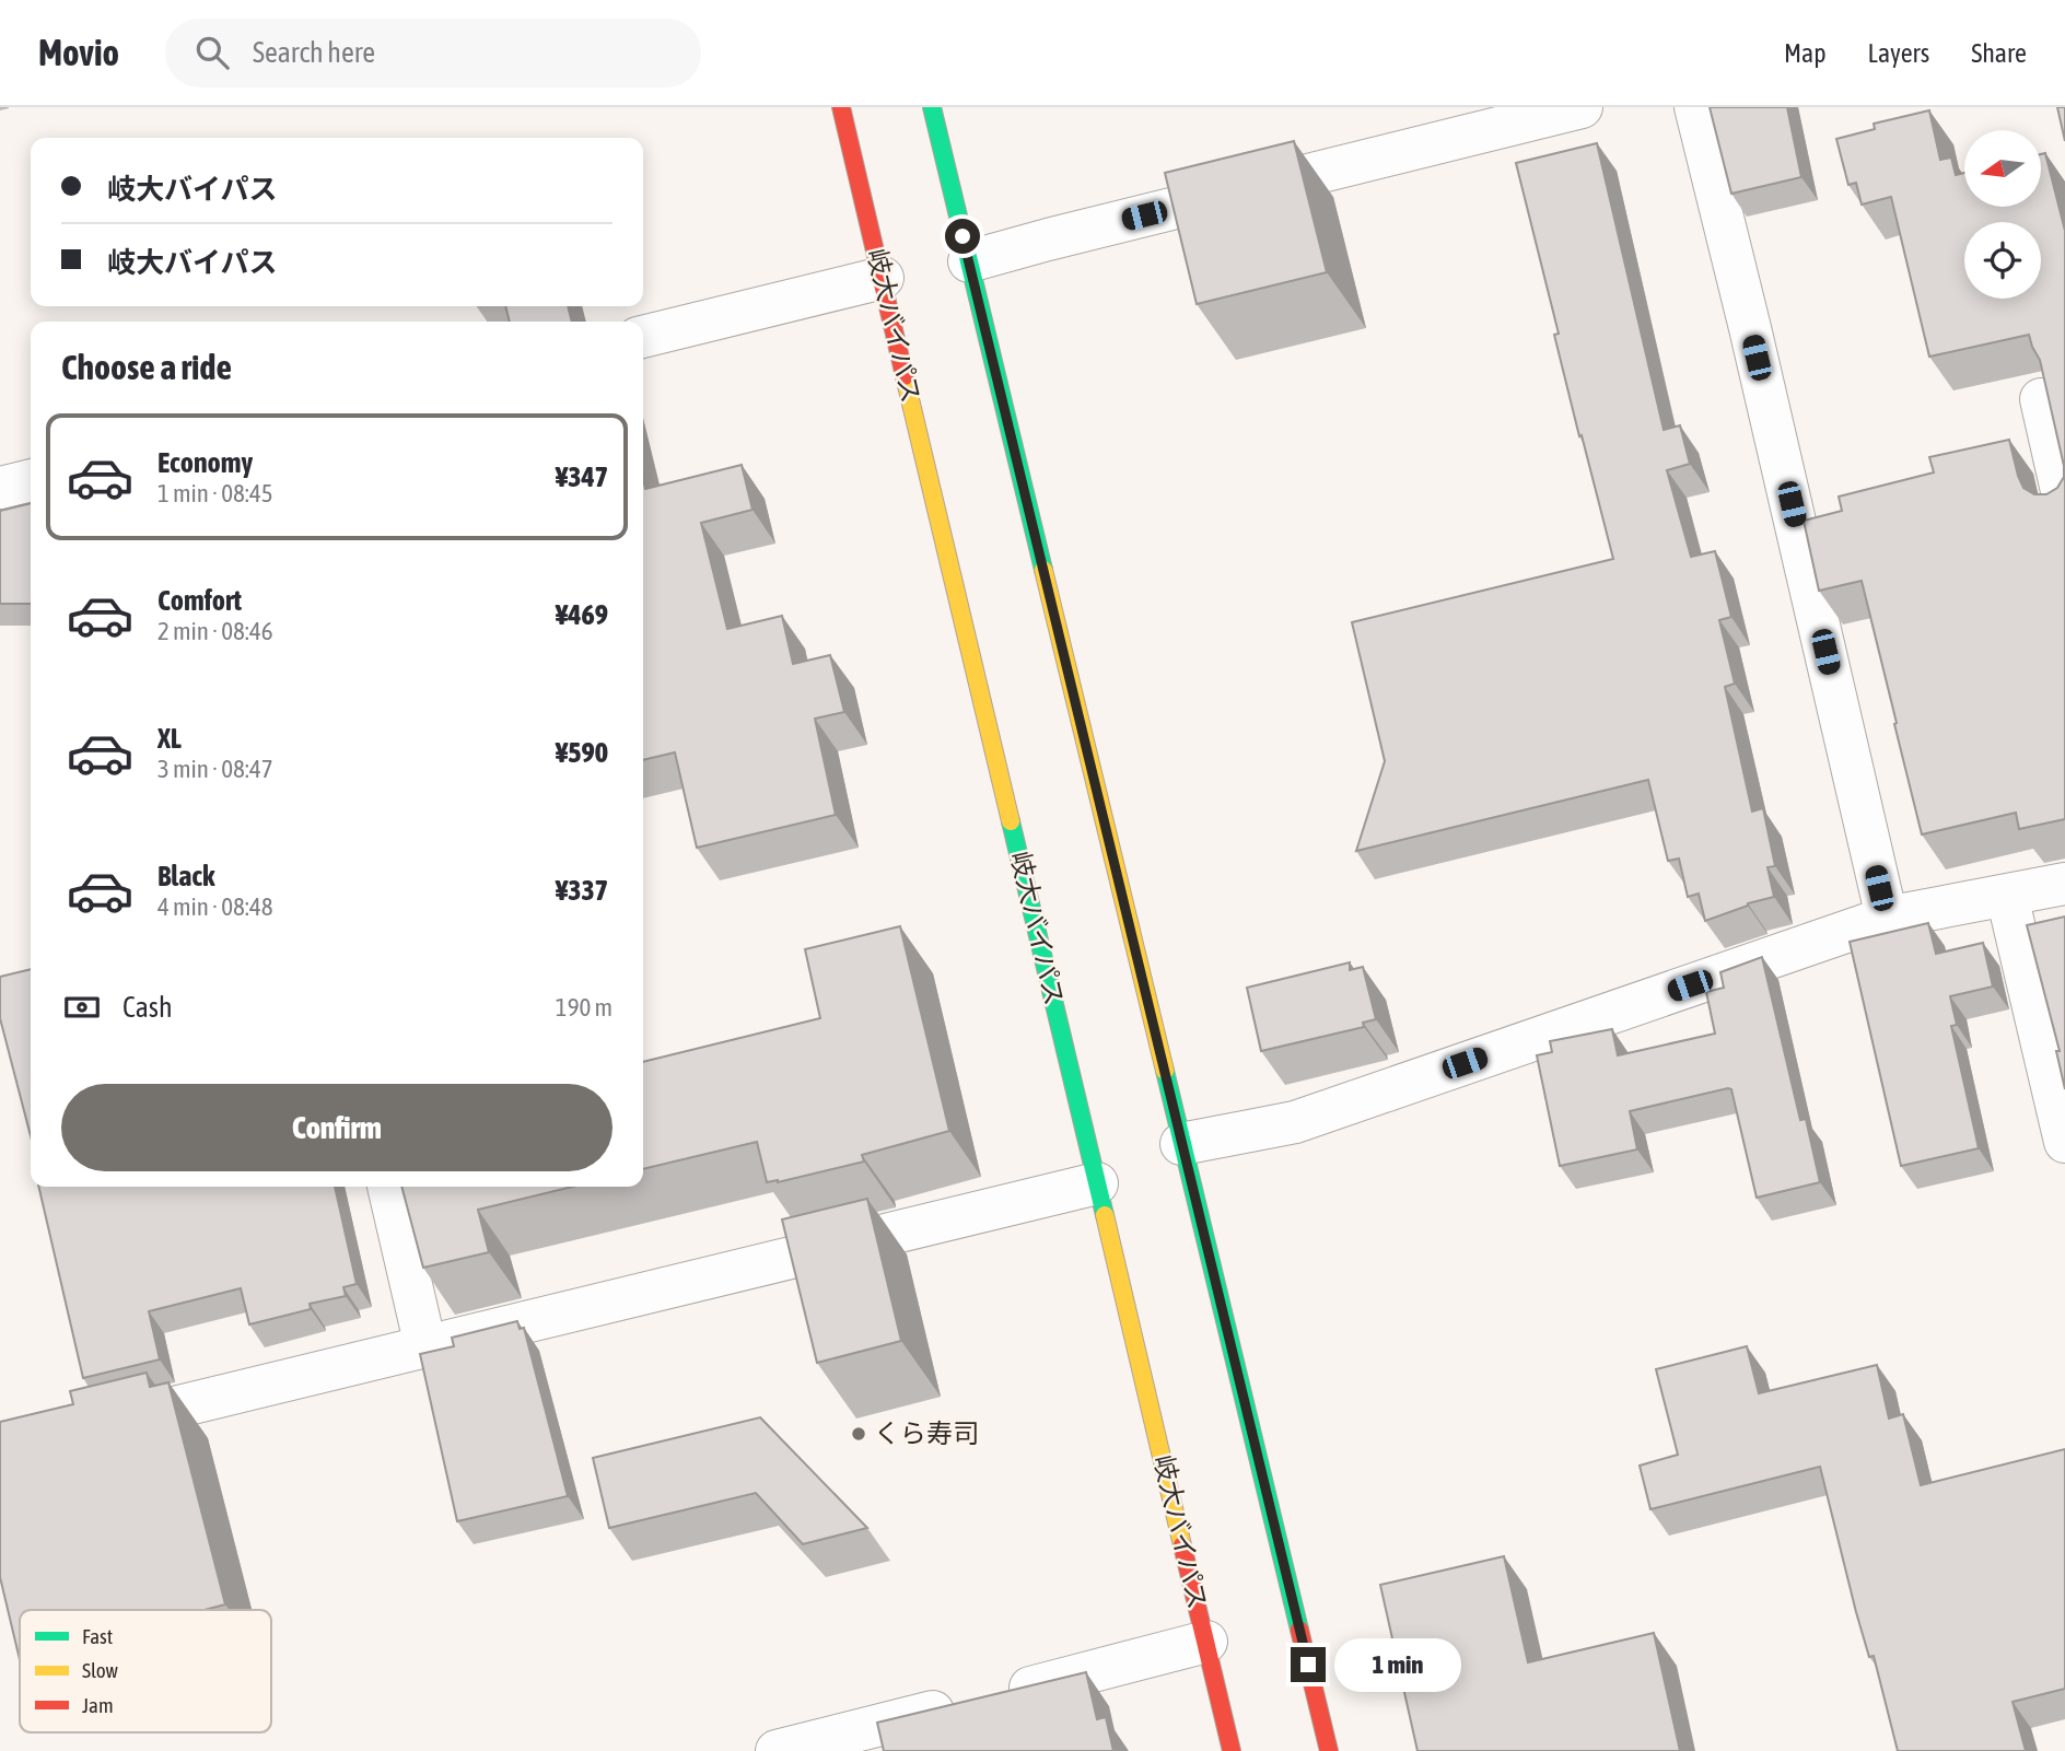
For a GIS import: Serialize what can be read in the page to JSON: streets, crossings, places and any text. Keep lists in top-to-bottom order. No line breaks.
{"streets":{"highway":["岐大バイパス"]},"places":["くら寿司"],"legend":["Fast","Slow","Jam"],"north":"left","page":{"header":"Movio","search":"Search here","nav":["Map","Layers","Share"],"banner":["岐大バイパス","岐大バイパス"],"heading":"Choose a ride","list":[{"name":"Economy","note":"1 min · 08:45","value":"¥347"},{"name":"Comfort","note":"2 min · 08:46","value":"¥469"},{"name":"XL","note":"3 min · 08:47","value":"¥590"},{"name":"Black","note":"4 min · 08:48","value":"¥337"}],"pay":["Cash","190 m"],"buttons":"Confirm","bubble":"1 min"}}
